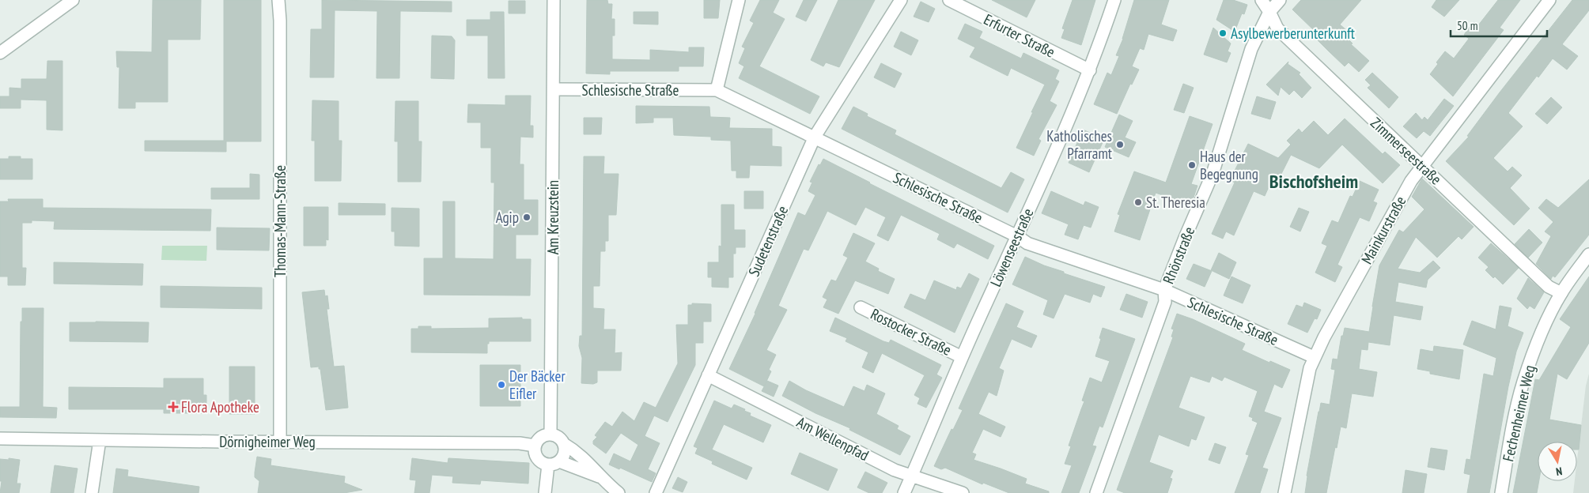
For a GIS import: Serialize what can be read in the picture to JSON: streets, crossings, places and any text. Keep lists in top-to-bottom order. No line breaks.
{"streets":{"street":["Erfurter Straße","Schlesische Straße","Zimmerseestraße","Am Kreuzstein","Thomas-Mann-Straße","Mainkurstraße","Sudetenstraße","Löwenseestraße","Rhönstraße","Rostocker Straße","Fechenheimer Weg","Am Wellenpfad","Dörnigheimer Weg"]},"crossings":[["Erfurter Straße","Löwenseestraße"],["Schlesische Straße","Am Kreuzstein"],["Schlesische Straße","Mainkurstraße"],["Schlesische Straße","Sudetenstraße"],["Schlesische Straße","Löwenseestraße"],["Schlesische Straße","Rhönstraße"],["Zimmerseestraße","Mainkurstraße"],["Zimmerseestraße","Rhönstraße"],["Zimmerseestraße","Fechenheimer Weg"],["Am Kreuzstein","Dörnigheimer Weg"],["Thomas-Mann-Straße","Dörnigheimer Weg"],["Sudetenstraße","Am Wellenpfad"],["Löwenseestraße","Rostocker Straße"],["Löwenseestraße","Am Wellenpfad"]],"districts":["Bischofsheim"],"places":{"other":["Asylbewerberunterkunft","Katholisches Pfarramt","Haus der Begegnung","St. Theresia","Agip","Der Bäcker Eifler"],"health":["Flora Apotheke"]},"scale_bar":"50 m","north":"bottom"}
